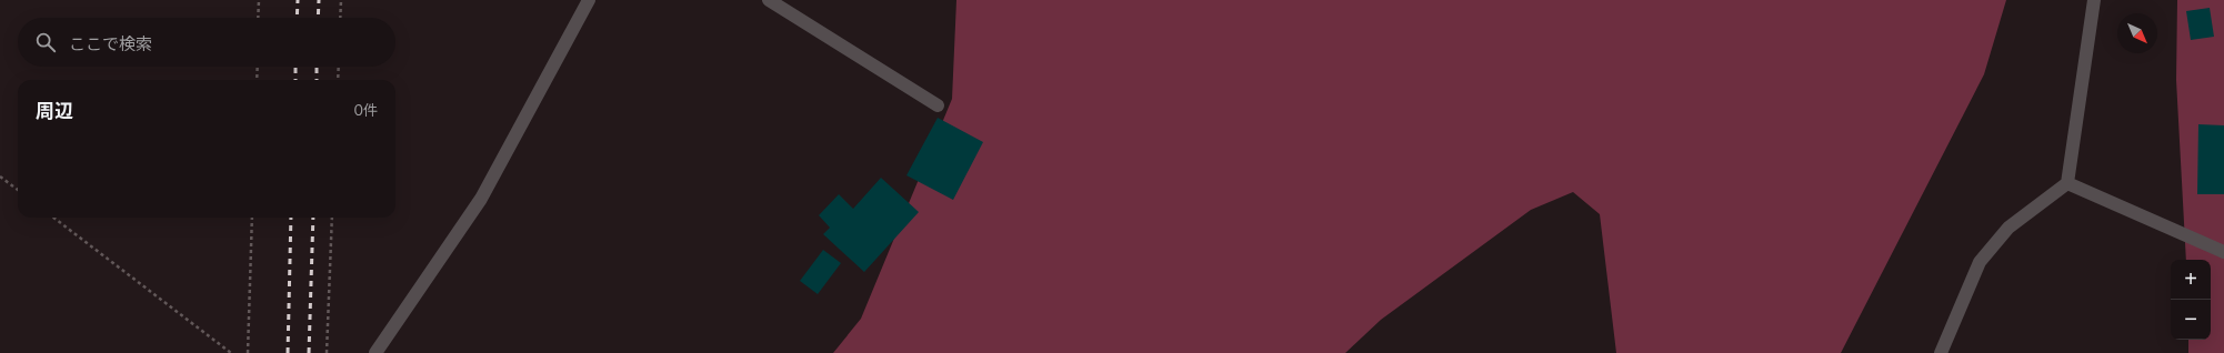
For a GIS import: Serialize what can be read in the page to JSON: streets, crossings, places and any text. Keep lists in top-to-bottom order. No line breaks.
{"north":"bottom right","page":{"search":"ここで検索","heading":["周辺","0件"],"map_buttons":["+","−"]}}
